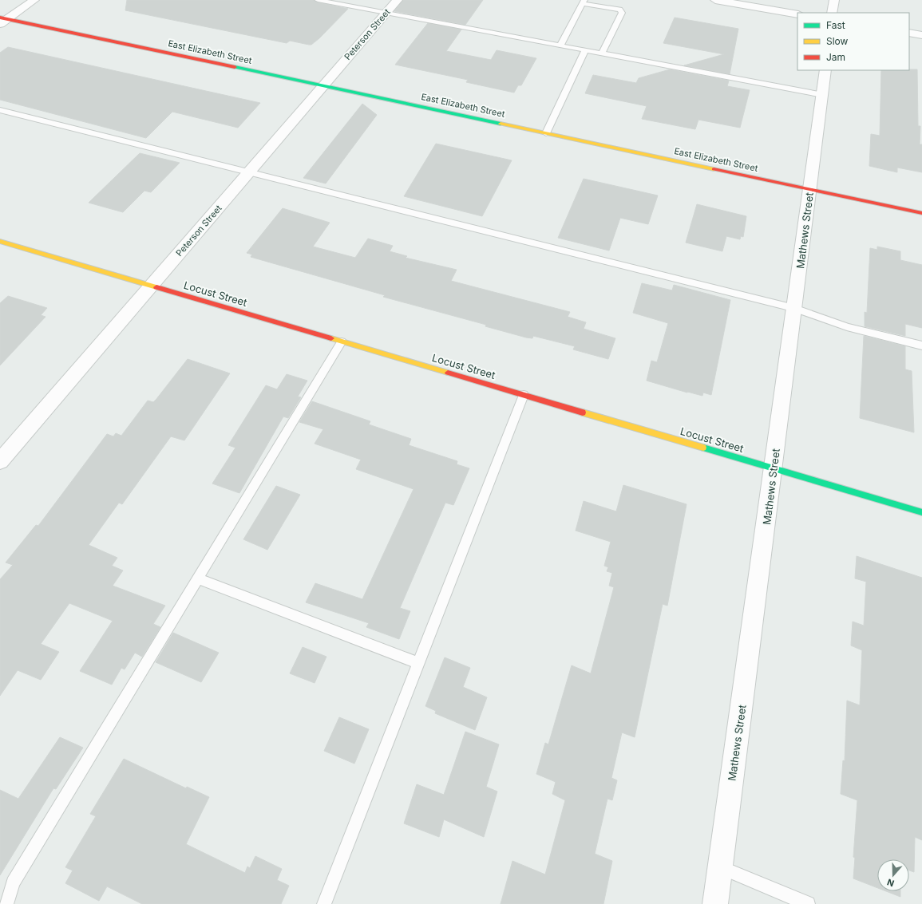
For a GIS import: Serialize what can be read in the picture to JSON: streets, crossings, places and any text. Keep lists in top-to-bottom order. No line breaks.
{"streets":{"street":["Peterson Street","East Elizabeth Street","Mathews Street","Locust Street"]},"crossings":[["Peterson Street","East Elizabeth Street"],["Peterson Street","Locust Street"],["East Elizabeth Street","Mathews Street"],["Mathews Street","Locust Street"]],"legend":["Fast","Slow","Jam"],"north":"bottom"}
